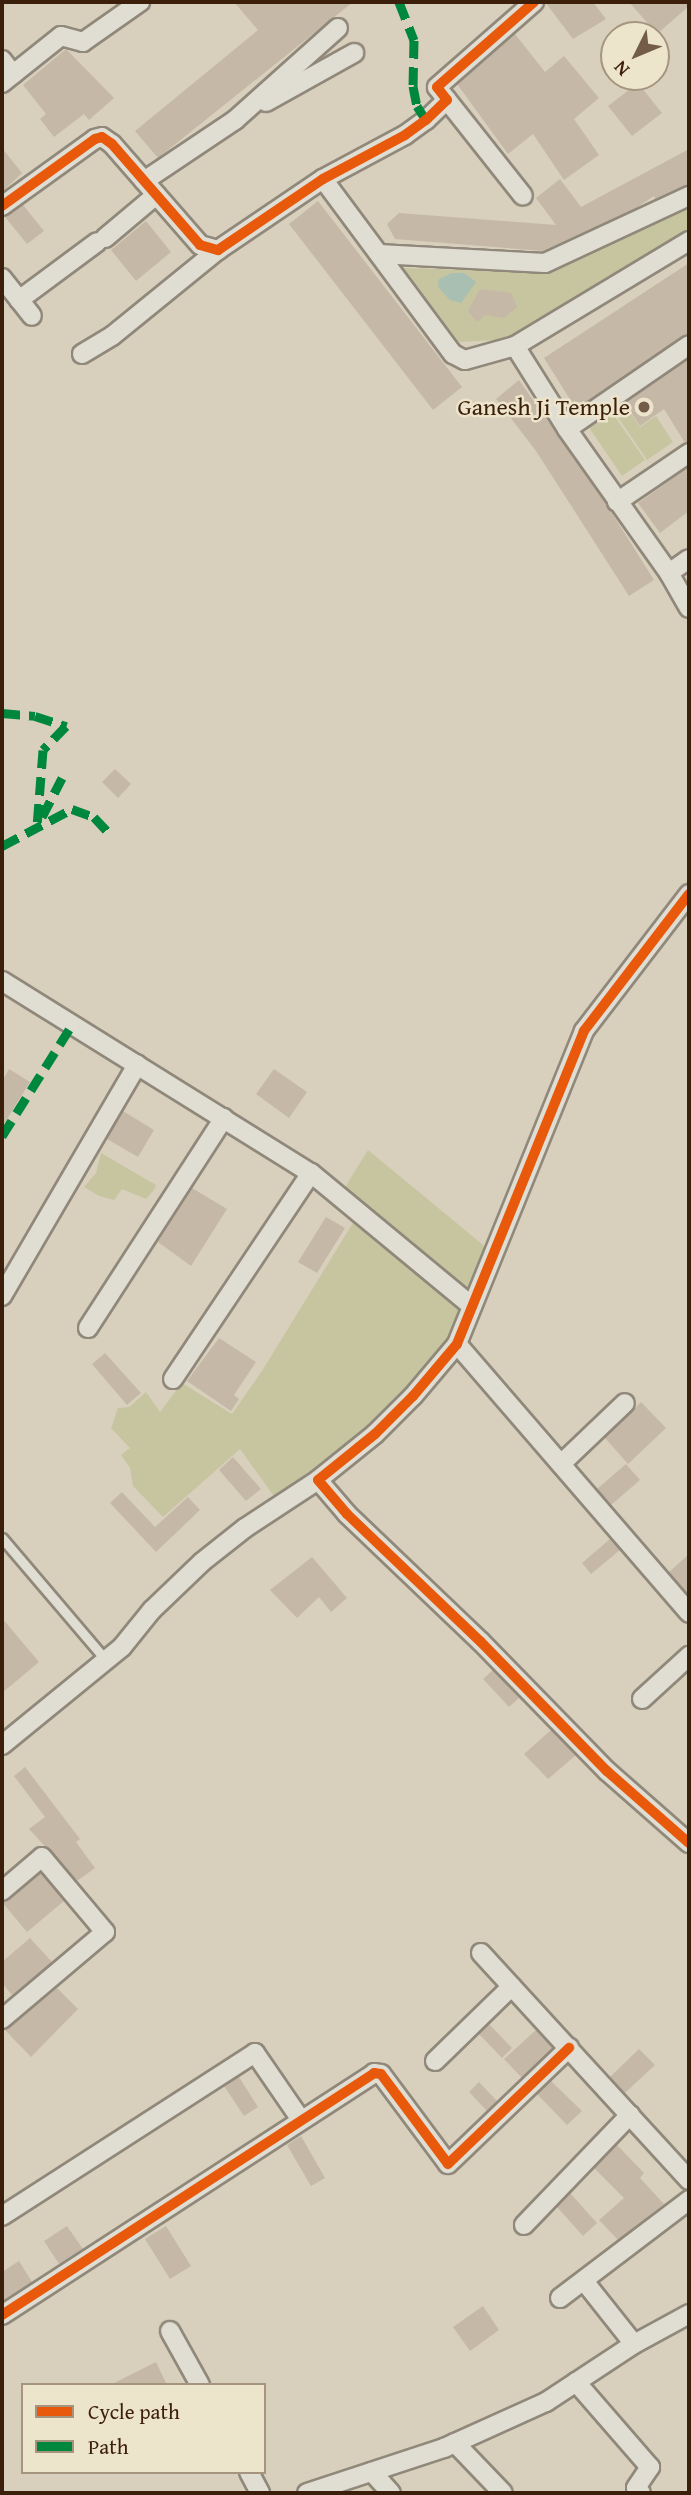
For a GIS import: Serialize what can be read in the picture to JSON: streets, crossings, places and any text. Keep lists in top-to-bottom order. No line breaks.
{"places":["Ganesh Ji Temple"],"legend":["Cycle path","Path"],"north":"bottom left"}
